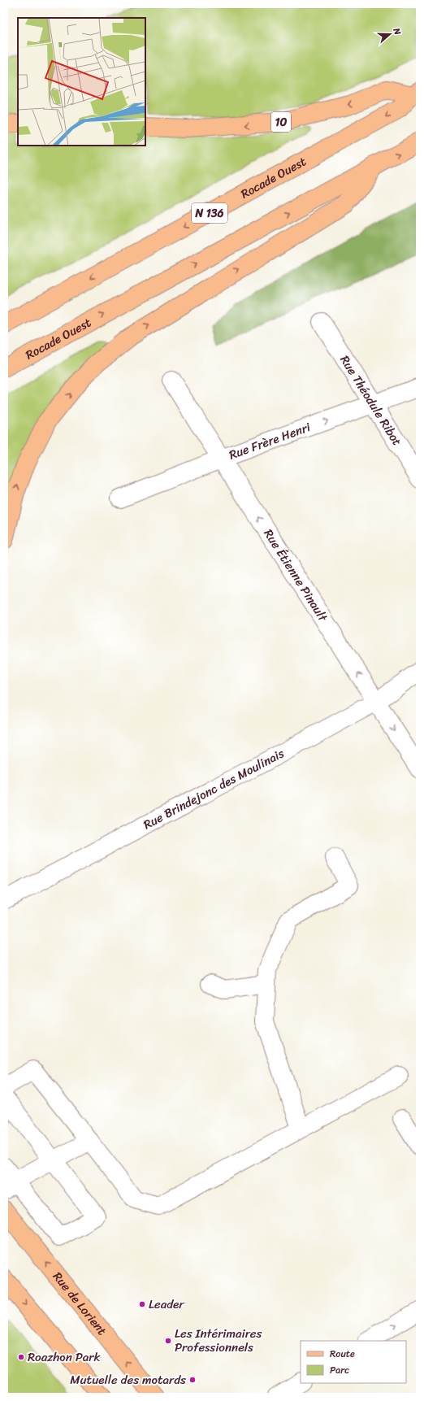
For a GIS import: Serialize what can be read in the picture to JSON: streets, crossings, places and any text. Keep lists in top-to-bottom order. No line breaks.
{"streets":{"main road":["10","Rocade Ouest","N 136","Rue de Lorient"],"street":["Rue Théodule Ribot","Rue Frère Henri","Rue Étienne Pinault","Rue Brindejonc des Moulinais"]},"crossings":[["10","Rocade Ouest"],["Rue Théodule Ribot","Rue Frère Henri"],["Rue Frère Henri","Rue Étienne Pinault"],["Rue Étienne Pinault","Rue Brindejonc des Moulinais"]],"one_way":["Rue Frère Henri"],"places":["Leader","Les Intérimaires Professionnels","Roazhon Park","Mutuelle des motards"],"legend":["Route","Parc"],"north":"right"}
